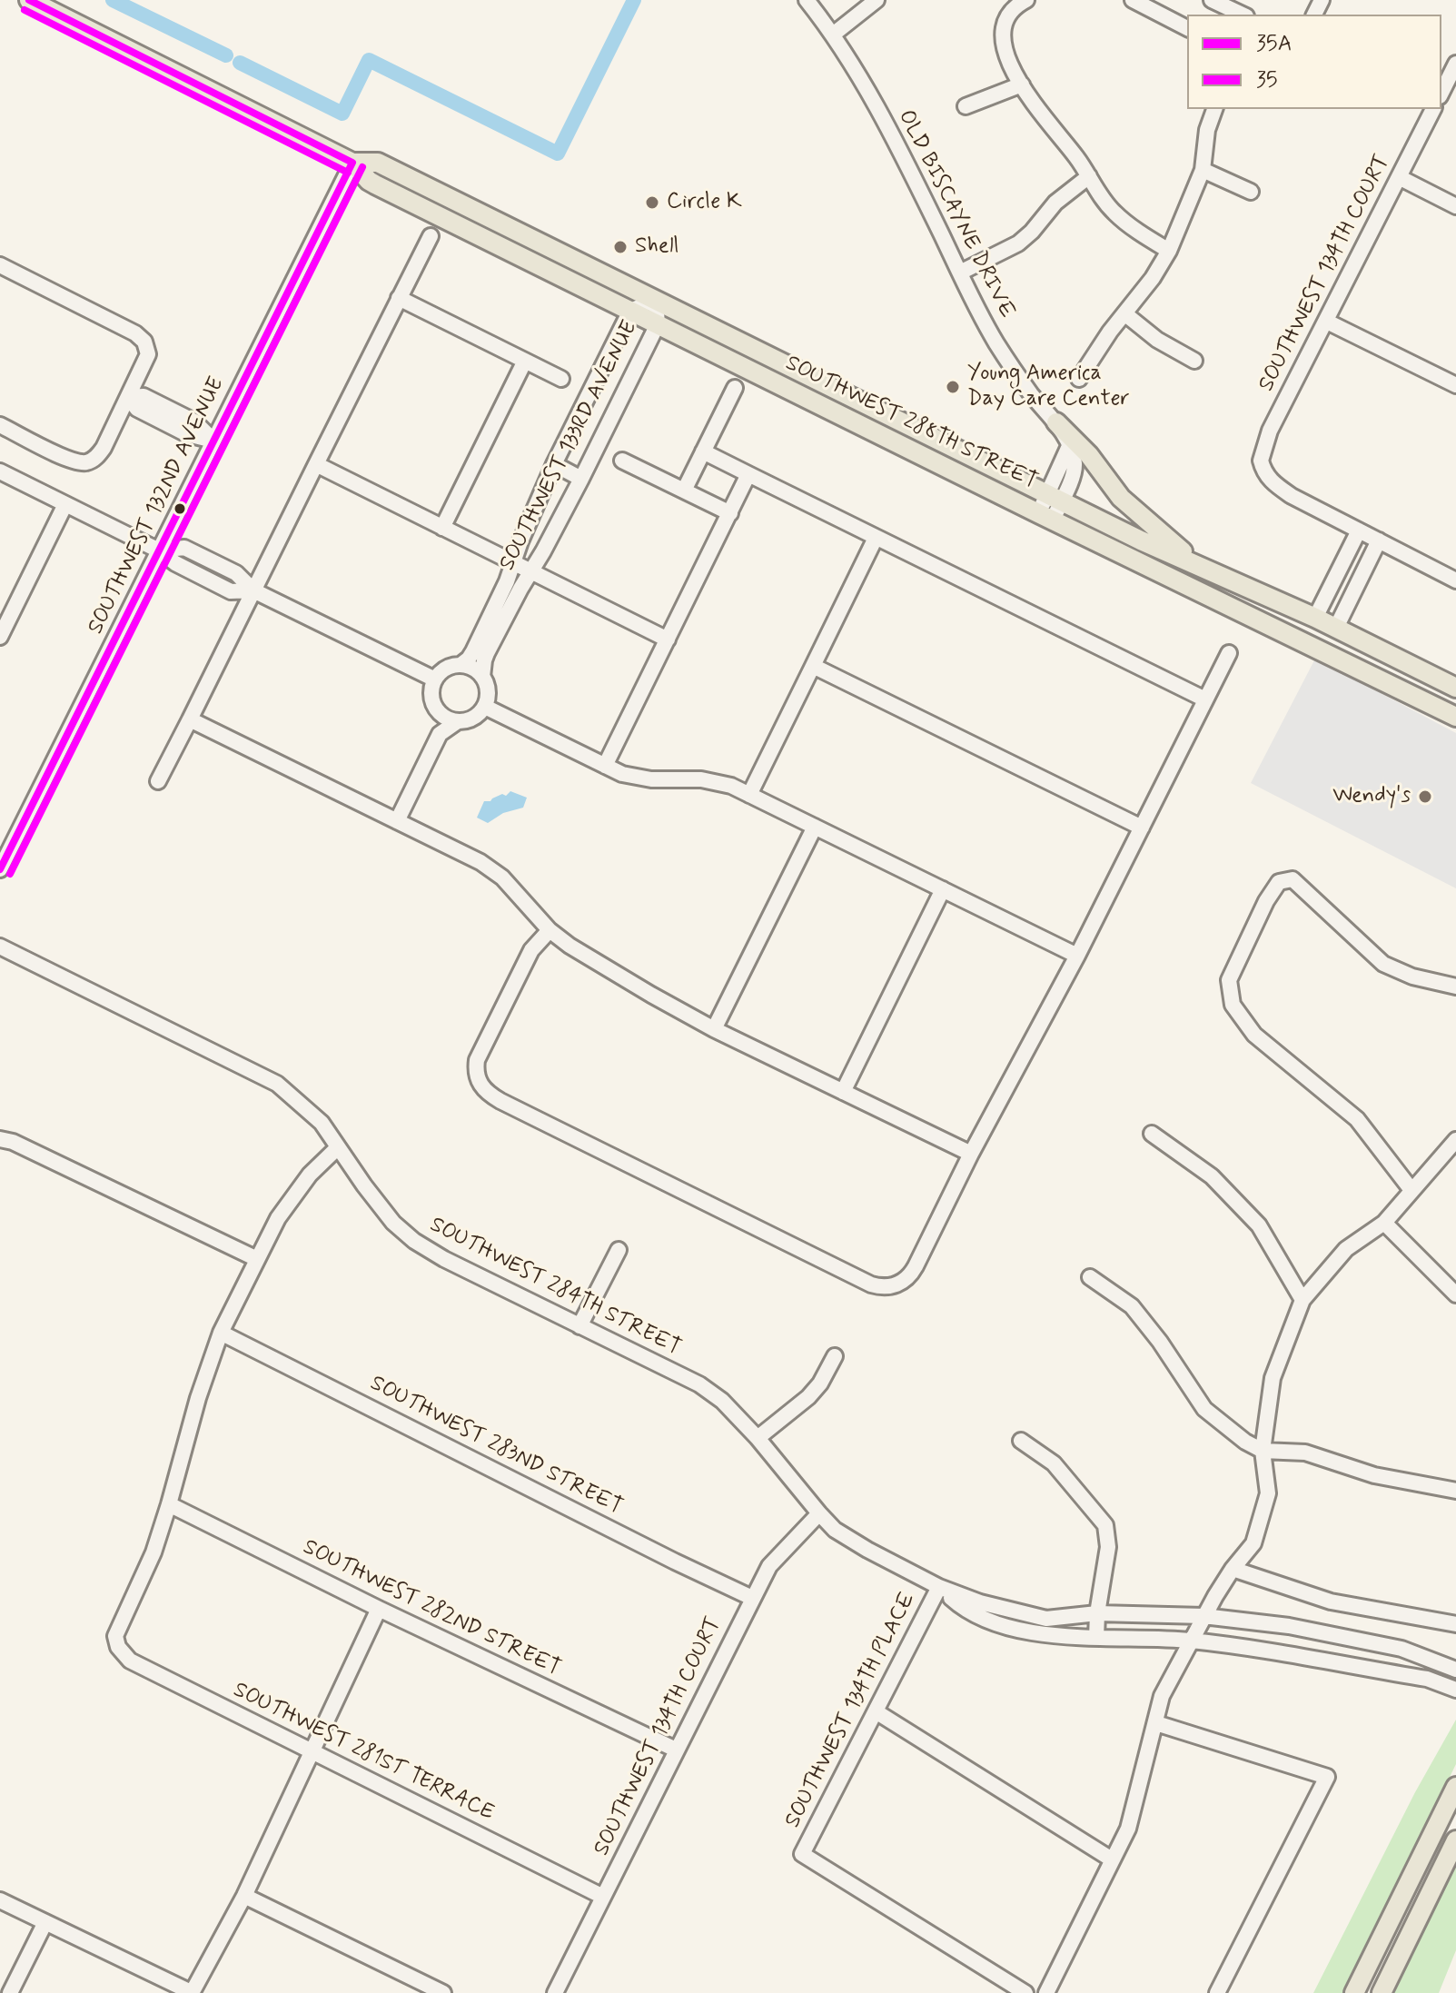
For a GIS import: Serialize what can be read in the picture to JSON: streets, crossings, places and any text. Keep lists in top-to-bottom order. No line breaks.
{"streets":{"main road":["SOUTHWEST 288TH STREET"],"street":["OLD BISCAYNE DRIVE","SOUTHWEST 134TH COURT","SOUTHWEST 133RD AVENUE","SOUTHWEST 132ND AVENUE","SOUTHWEST 284TH STREET","SOUTHWEST 283ND STREET","SOUTHWEST 282ND STREET","SOUTHWEST 134TH PLACE","SOUTHWEST 281ST TERRACE"]},"crossings":[["OLD BISCAYNE DRIVE","SOUTHWEST 288TH STREET"],["SOUTHWEST 134TH COURT","SOUTHWEST 284TH STREET"],["SOUTHWEST 134TH COURT","SOUTHWEST 283ND STREET"],["SOUTHWEST 134TH COURT","SOUTHWEST 282ND STREET"],["SOUTHWEST 134TH COURT","SOUTHWEST 281ST TERRACE"],["SOUTHWEST 288TH STREET","SOUTHWEST 133RD AVENUE"],["SOUTHWEST 288TH STREET","SOUTHWEST 132ND AVENUE"],["SOUTHWEST 284TH STREET","SOUTHWEST 134TH PLACE"],["SOUTHWEST 282ND STREET","SOUTHWEST 281ST TERRACE"]],"places":["Circle K","Shell","Young America Day Care Center","Wendy's"],"lines":["transit line 35A","transit line 35"],"legend":["35A","35"]}
